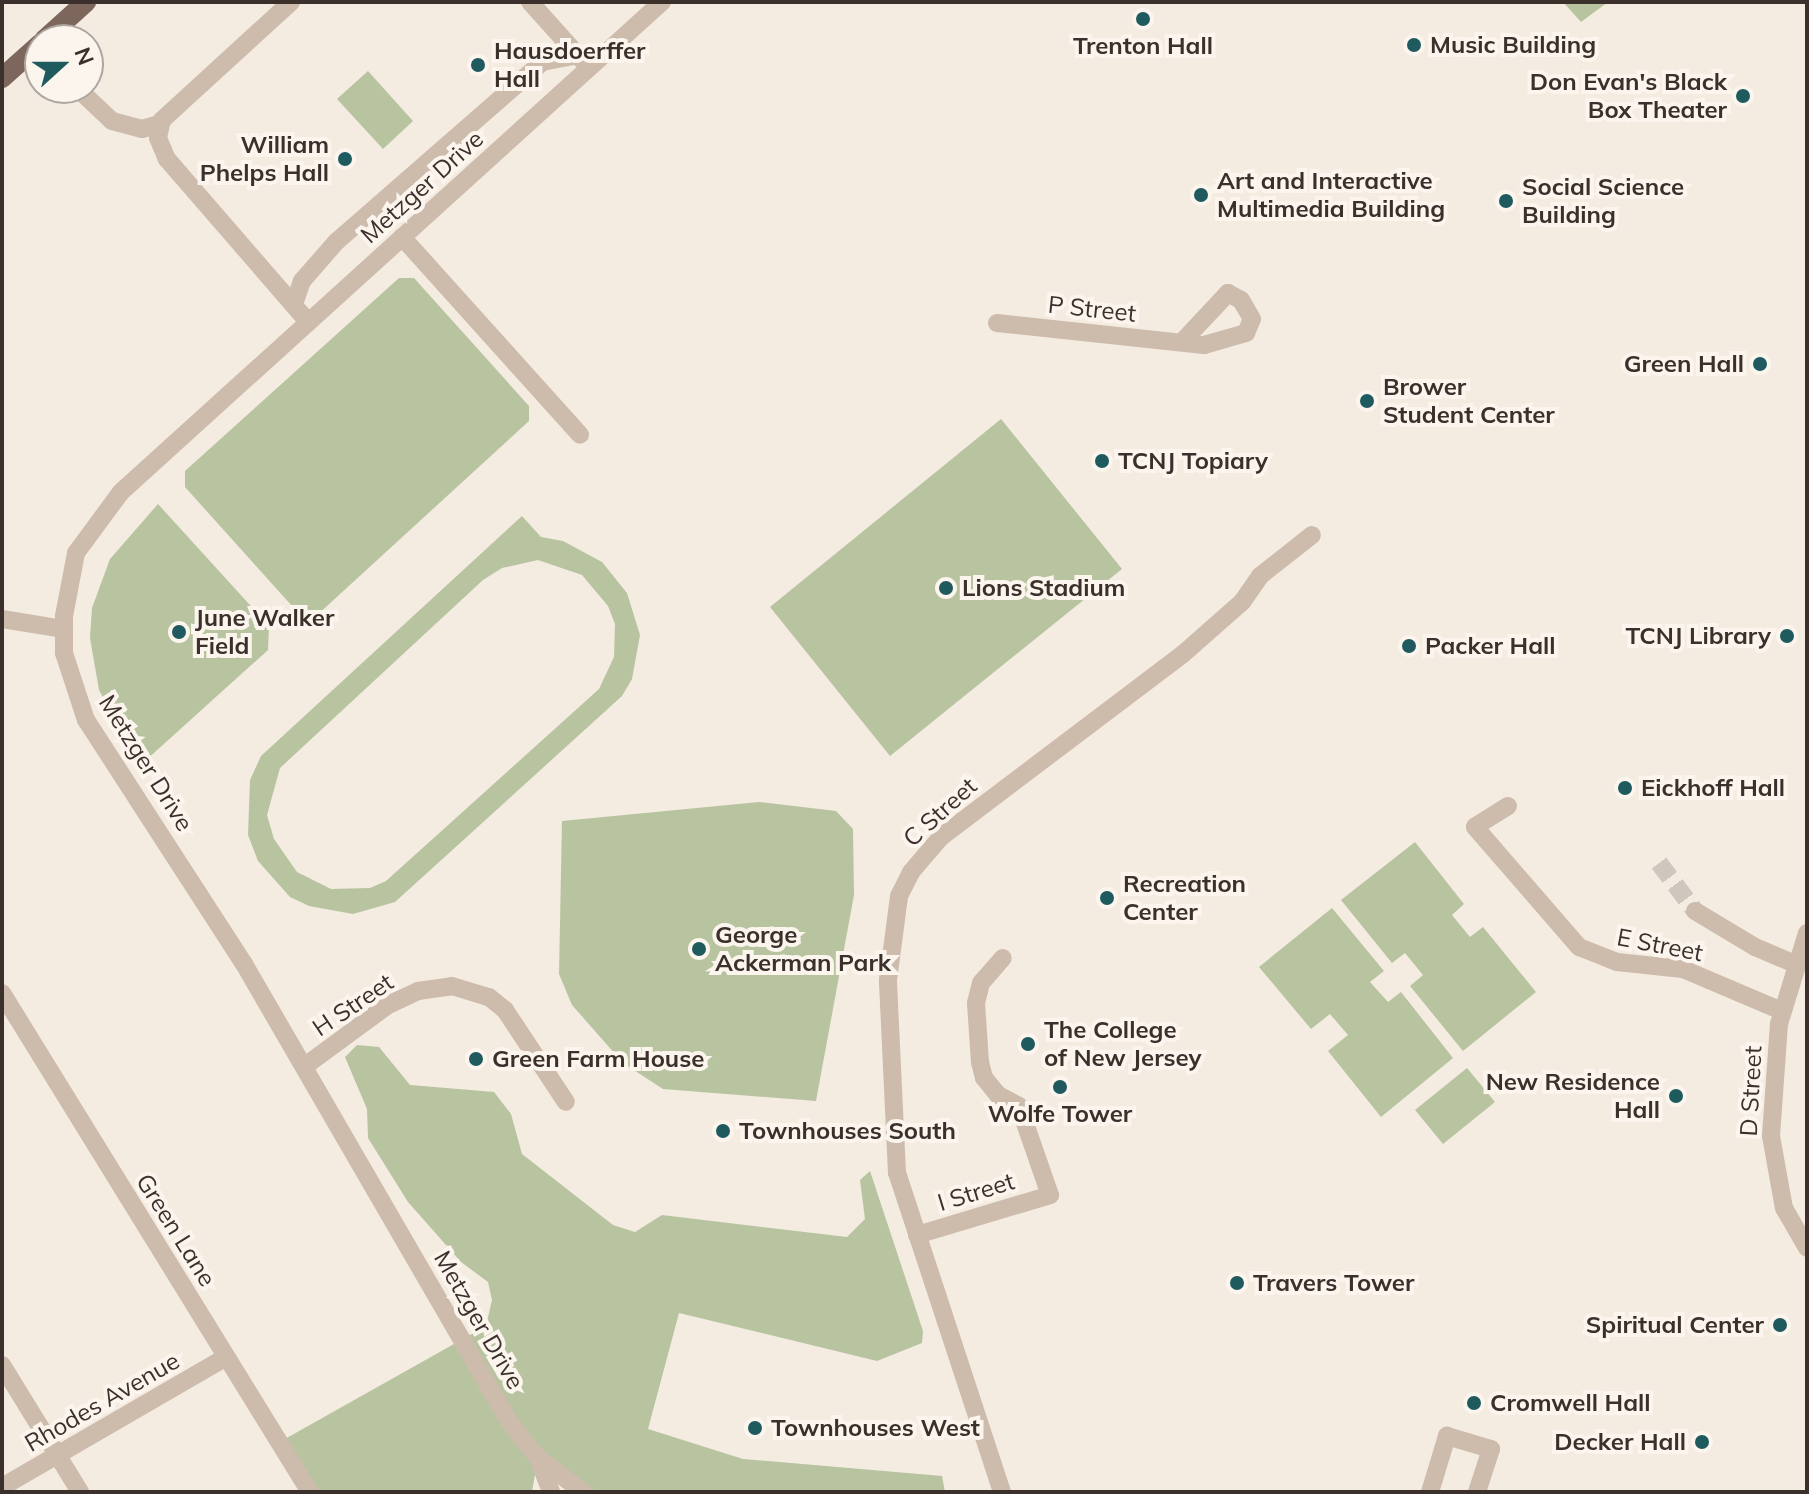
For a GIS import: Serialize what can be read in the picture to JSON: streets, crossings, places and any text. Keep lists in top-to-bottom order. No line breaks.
{"streets":{"street":["Metzger Drive","P Street","C Street","E Street","H Street","D Street","I Street","Green Lane","Rhodes Avenue"]},"crossings":[["Metzger Drive","H Street"],["C Street","I Street"],["E Street","D Street"],["Green Lane","Rhodes Avenue"]],"places":["Trenton Hall","Music Building","Hausdoerffer Hall","Don Evan's Black Box Theater","William Phelps Hall","Art and Interactive Multimedia Building","Social Science Building","Green Hall","Brower Student Center","TCNJ Topiary","Lions Stadium","June Walker Field","TCNJ Library","Packer Hall","Eickhoff Hall","Recreation Center","George Ackerman Park","The College of New Jersey","Green Farm House","Wolfe Tower","New Residence Hall","Townhouses South","Travers Tower","Spiritual Center","Cromwell Hall","Townhouses West","Decker Hall"],"north":"right"}
